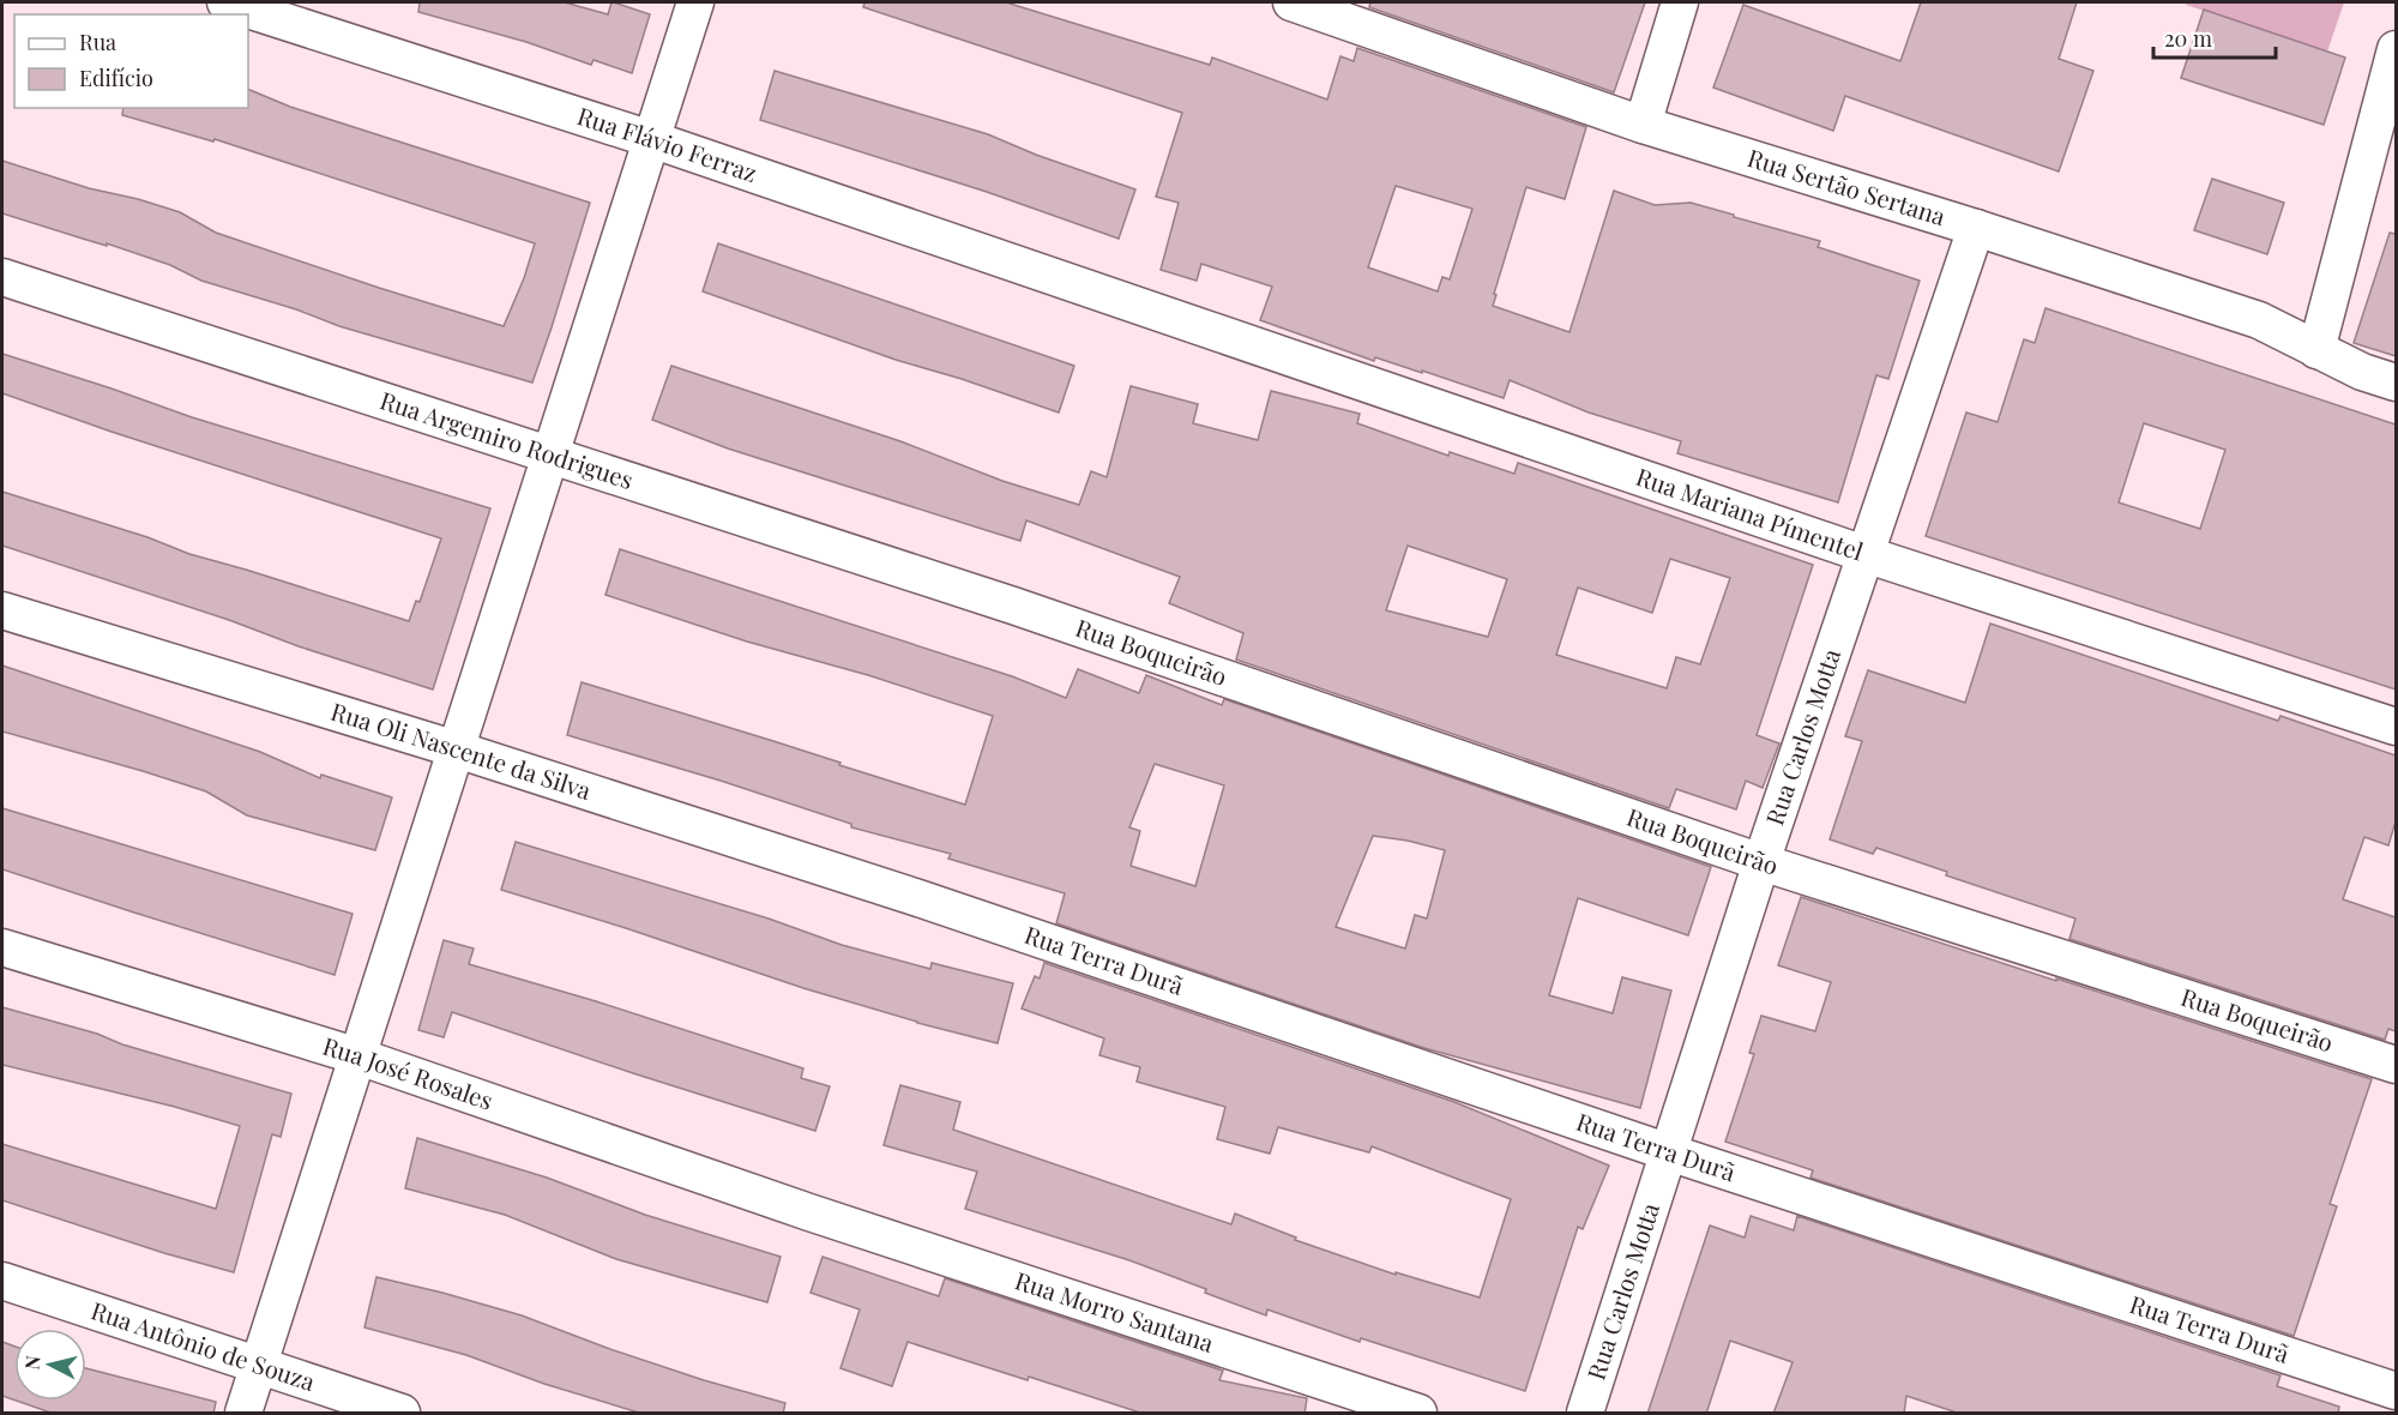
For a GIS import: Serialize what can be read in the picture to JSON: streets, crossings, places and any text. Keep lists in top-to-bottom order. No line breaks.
{"streets":{"street":["Rua Flávio Ferraz","Rua Sertão Sertana","Rua Argemiro Rodrigues","Rua Mariana Pímentel","Rua Boqueirão","Rua Carlos Motta","Rua Oli Nascente da Silva","Rua Terra Durã","Rua José Rosales","Rua Morro Santana","Rua Antônio de Souza"]},"crossings":[["Rua Flávio Ferraz","Rua Mariana Pímentel"],["Rua Sertão Sertana","Rua Carlos Motta"],["Rua Argemiro Rodrigues","Rua Boqueirão"],["Rua Mariana Pímentel","Rua Carlos Motta"],["Rua Boqueirão","Rua Carlos Motta"],["Rua Carlos Motta","Rua Terra Durã"],["Rua Oli Nascente da Silva","Rua Terra Durã"],["Rua José Rosales","Rua Morro Santana"]],"legend":["Rua","Edifício"],"scale_bar":"20 m","north":"left"}
